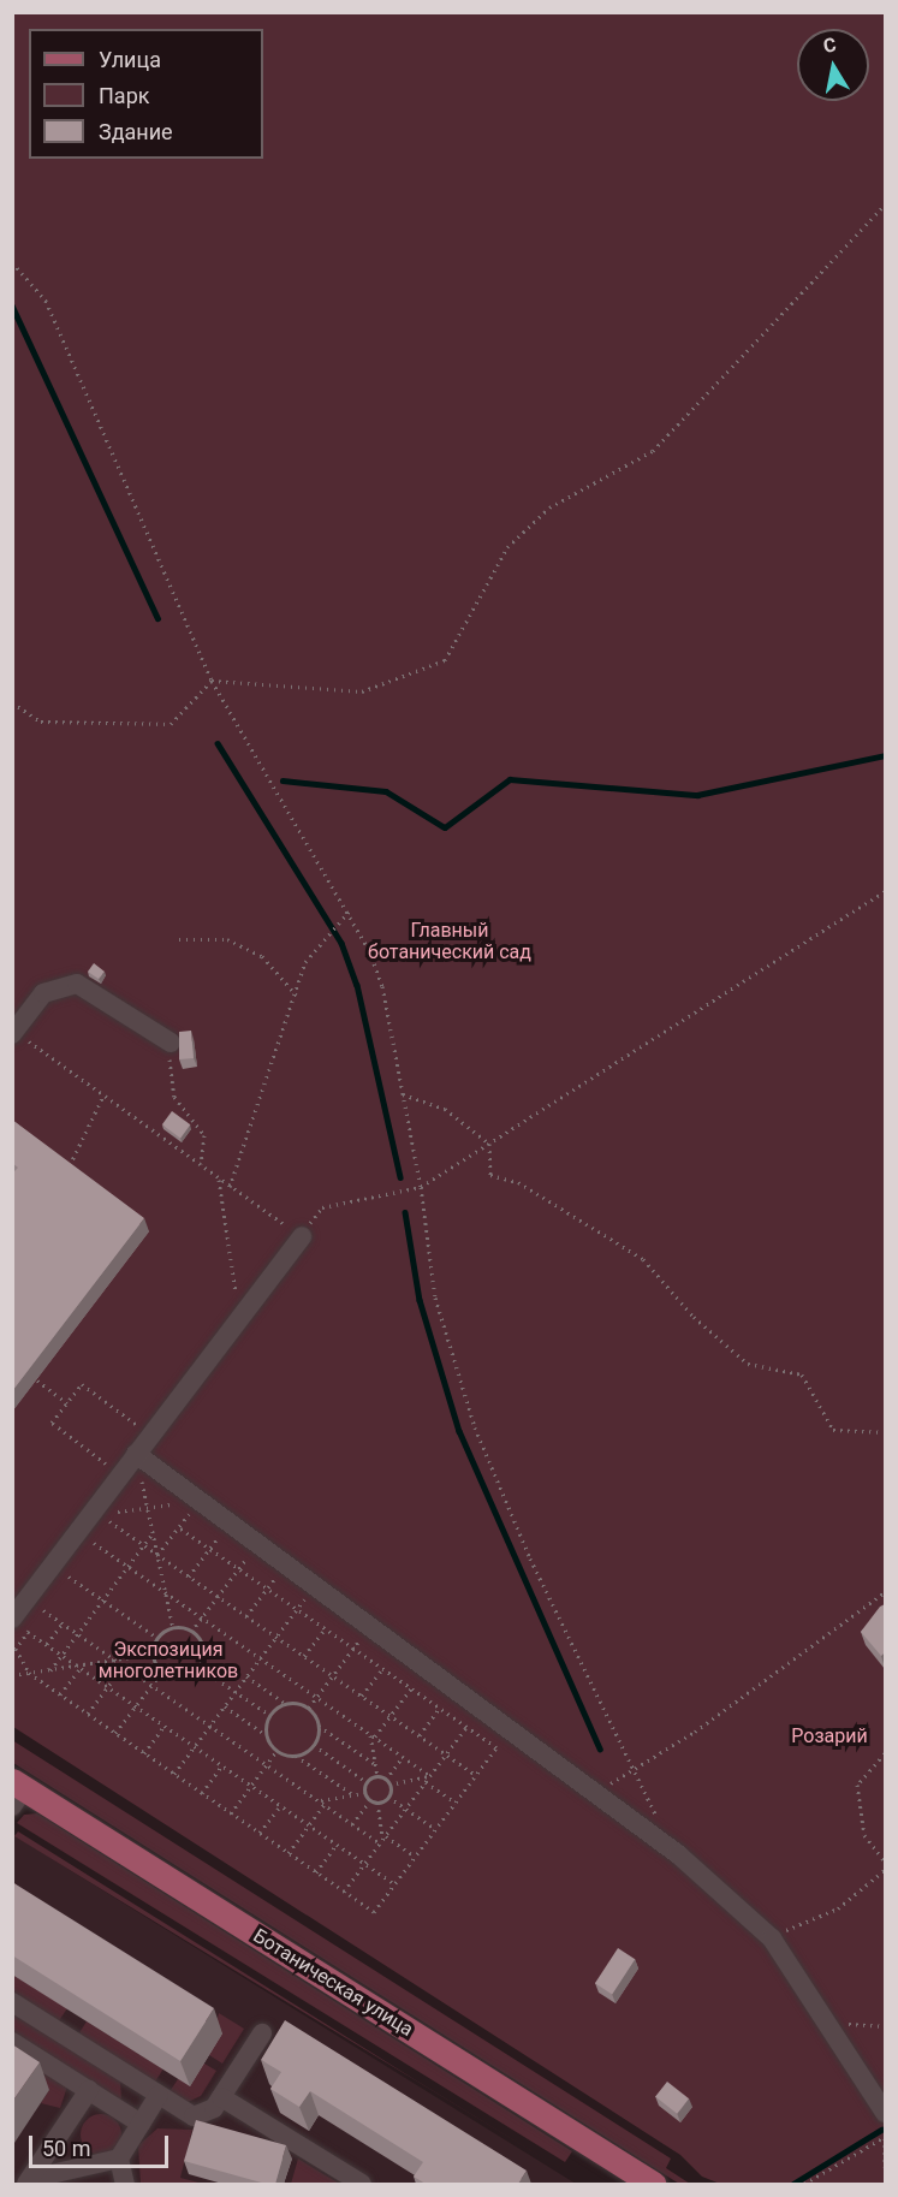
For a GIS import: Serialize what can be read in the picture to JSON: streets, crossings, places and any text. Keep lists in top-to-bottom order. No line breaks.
{"streets":{"main road":["Ботаническая улица"]},"parks":["Главный ботанический сад","Экспозиция многолетников","Розарий"],"legend":["Улица","Парк","Здание"],"scale_bar":"50 m","north":"top"}
